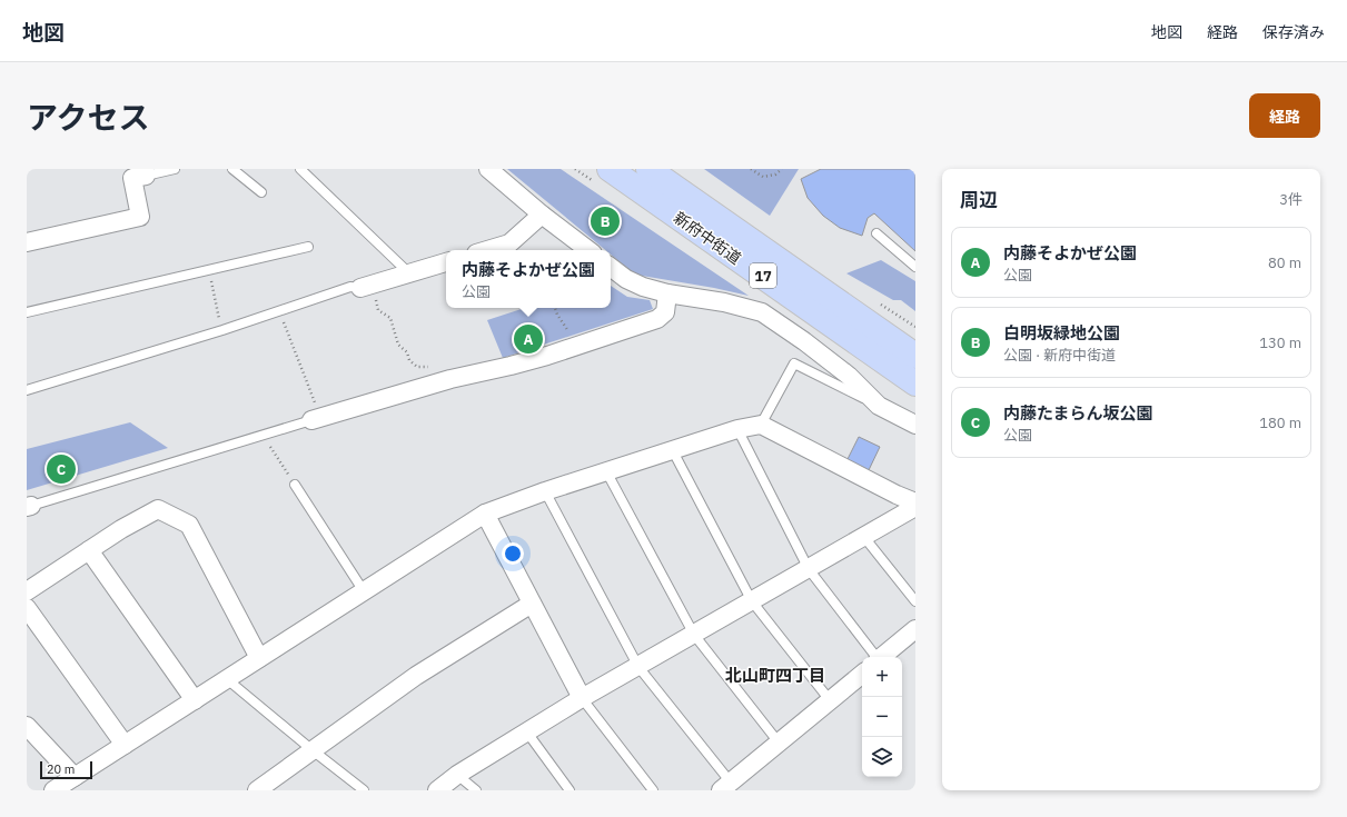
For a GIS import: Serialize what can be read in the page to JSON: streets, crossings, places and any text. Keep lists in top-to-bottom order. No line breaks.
{"streets":{"main road":["新府中街道","17"]},"districts":["北山町四丁目"],"scale_bar":"20 m","page":{"header":"地図","nav":["地図","経路","保存済み"],"title":"アクセス","buttons":"経路","heading":["周辺","3件"],"pins":["B","A","C"],"list":[{"mark":"A","name":"内藤そよかぜ公園","note":"公園","value":"80 m"},{"mark":"B","name":"白明坂緑地公園","note":"公園 · 新府中街道","value":"130 m"},{"mark":"C","name":"内藤たまらん坂公園","note":"公園","value":"180 m"}],"popup":["内藤そよかぜ公園","公園"],"map_buttons":["+","−"],"scale":"20 m"}}
